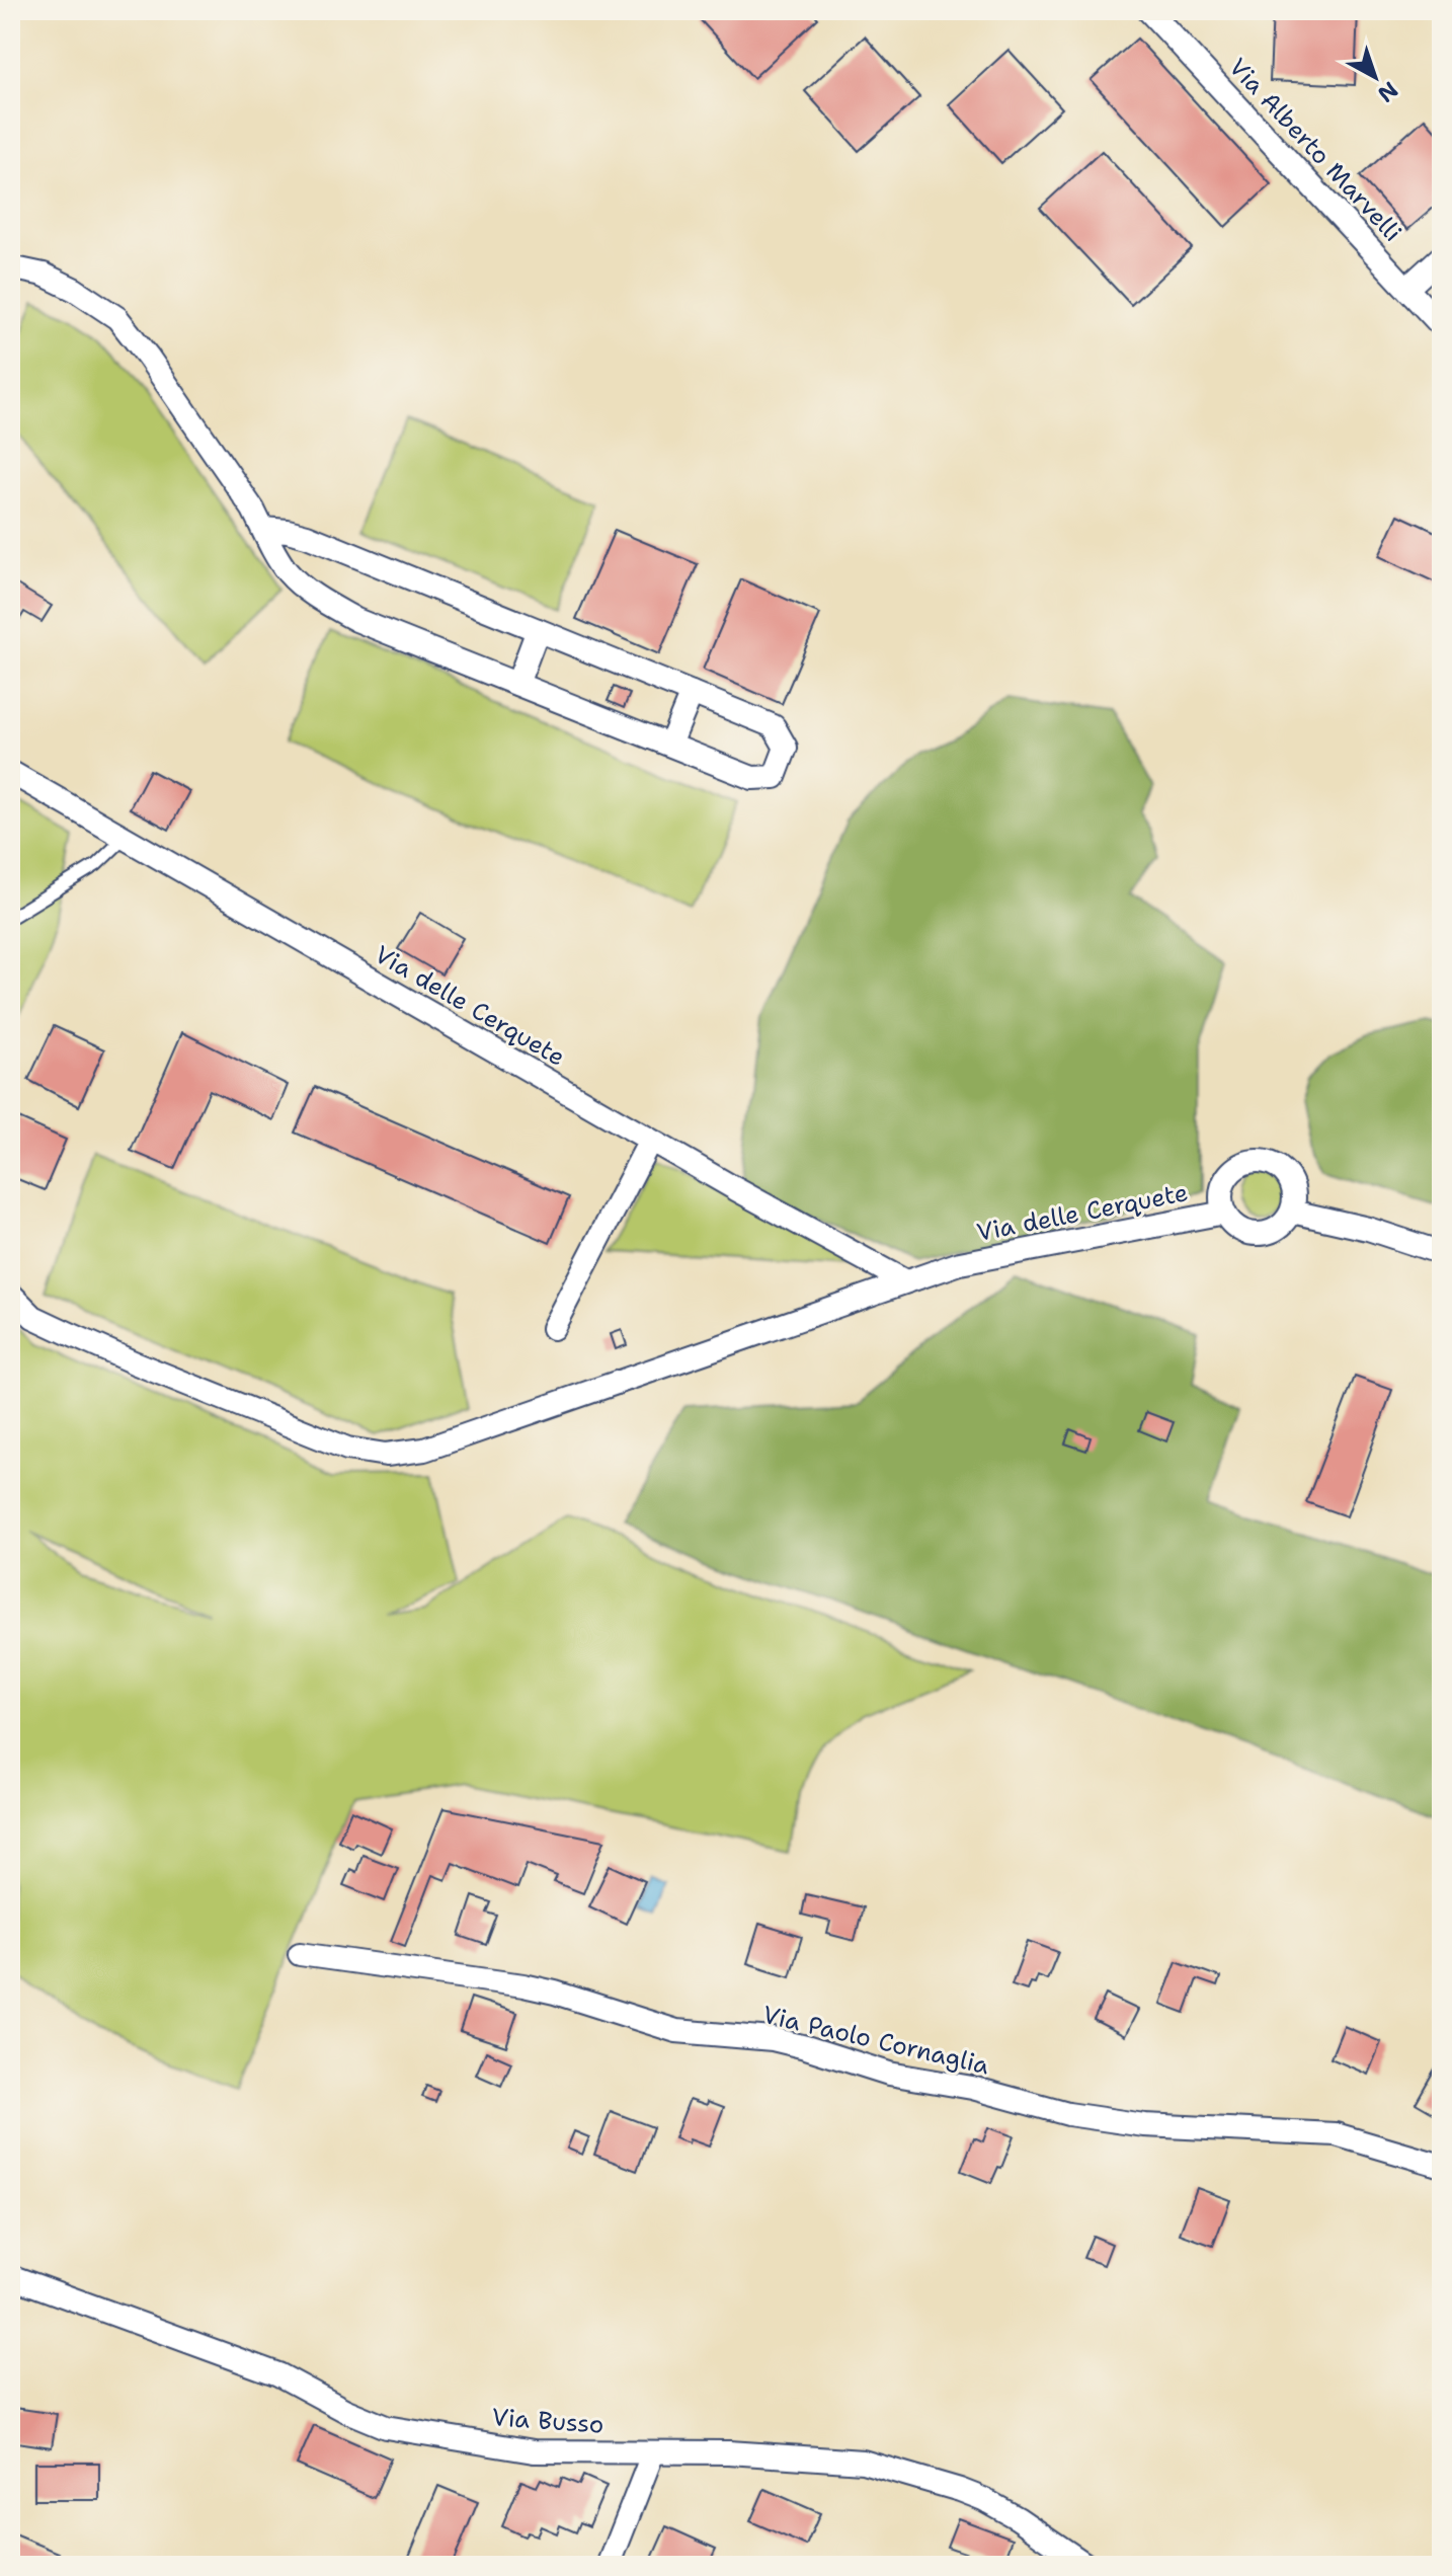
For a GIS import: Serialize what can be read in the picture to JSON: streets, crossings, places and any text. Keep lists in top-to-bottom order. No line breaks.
{"streets":{"street":["Via Alberto Marvelli","Via delle Cerquete","Via Paolo Cornaglia","Via Busso"]},"north":"bottom right"}
